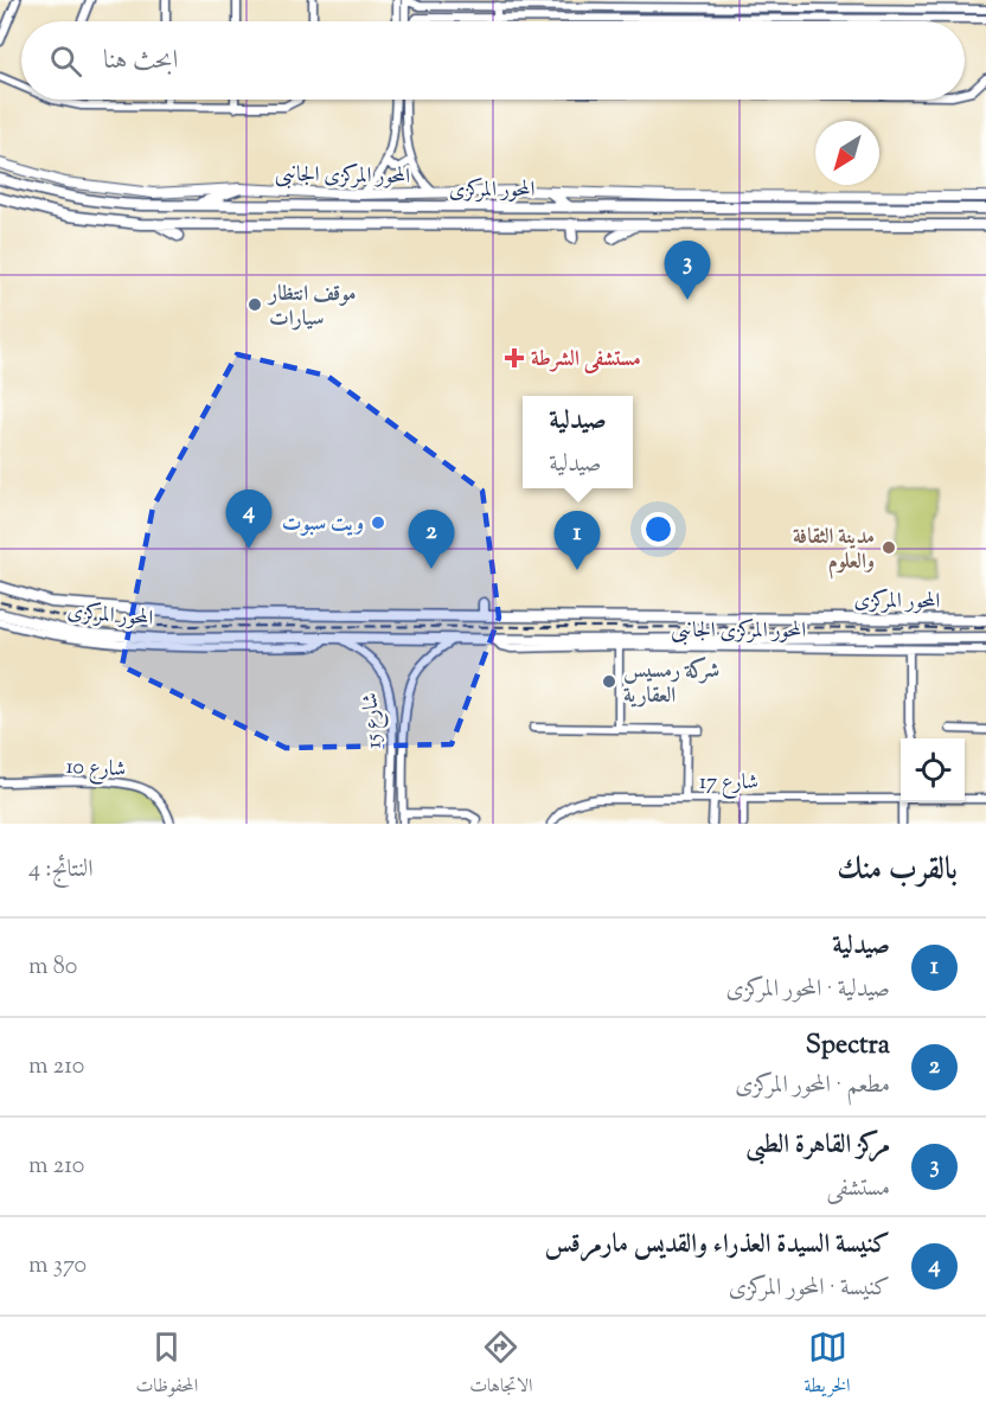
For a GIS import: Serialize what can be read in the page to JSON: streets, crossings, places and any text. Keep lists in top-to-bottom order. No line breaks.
{"streets":{"main road":["المحور المركزى"],"street":["المحور المركزى الجانبى","شارع 15","شارع 10","شارع 17"]},"crossings":[["المحور المركزى الجانبى","المحور المركزى"],["المحور المركزى","شارع 15"]],"places":{"other":["موقف انتظار سيارات","ويت سبوت","مدينة الثقافة والعلوم","شركة رمسيس العقارية"],"health":["مستشفى الشرطة"]},"north":"bottom left","page":{"search":"ابحث هنا","pins":["3","4","2","1"],"popup":["صيدلية","صيدلية"],"heading":["بالقرب منك","النتائج: 4"],"list":[{"mark":"1","name":"صيدلية","note":"صيدلية · المحور المركزى","value":"80 m"},{"mark":"2","name":"Spectra","note":"مطعم · المحور المركزى","value":"210 m"},{"mark":"3","name":"مركز القاهرة الطبى","note":"مستشفى","value":"210 m"},{"mark":"4","name":"كنيسة السيدة العذراء والقديس مارمرقس","note":"كنيسة · المحور المركزى","value":"370 m"}],"nav":["الخريطة","الاتجاهات","المحفوظات"]}}
